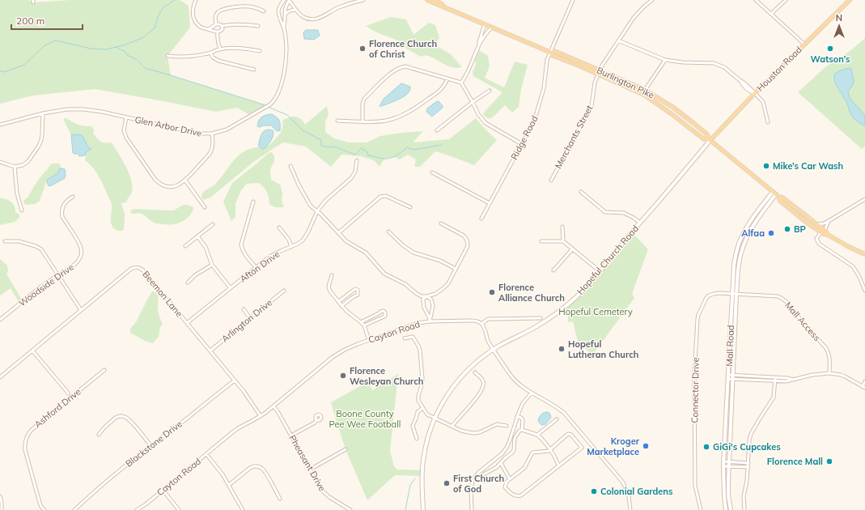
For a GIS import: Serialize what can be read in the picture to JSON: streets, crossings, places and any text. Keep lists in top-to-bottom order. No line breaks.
{"streets":{"main road":["Houston Road","Burlington Pike","Hopeful Church Road","Mall Road"],"street":["Glen Arbor Drive","Merchants Street","Ridge Road","Afton Drive","Woodside Drive","Beemon Lane","Arlington Drive","Mall Access","Cayton Road","Connector Drive","Ashford Drive","Blackstone Drive","Pheasant Drive"]},"crossings":[["Houston Road","Burlington Pike"],["Houston Road","Hopeful Church Road"],["Burlington Pike","Merchants Street"],["Burlington Pike","Ridge Road"],["Burlington Pike","Hopeful Church Road"],["Burlington Pike","Mall Road"],["Afton Drive","Beemon Lane"],["Beemon Lane","Arlington Drive"],["Beemon Lane","Cayton Road"],["Beemon Lane","Blackstone Drive"],["Mall Access","Mall Road"],["Mall Access","Connector Drive"],["Cayton Road","Pheasant Drive"],["Mall Road","Connector Drive"]],"parks":["Hopeful Cemetery","Boone County Pee Wee Football"],"places":["Florence Church of Christ","Watson’s","Mike’s Car Wash","BP","Alfaa","Florence Alliance Church","Hopeful Lutheran Church","Florence Wesleyan Church","Kroger Marketplace","GiGi's Cupcakes","Florence Mall","First Church of God","Colonial Gardens"],"scale_bar":"200 m","north":"top"}
